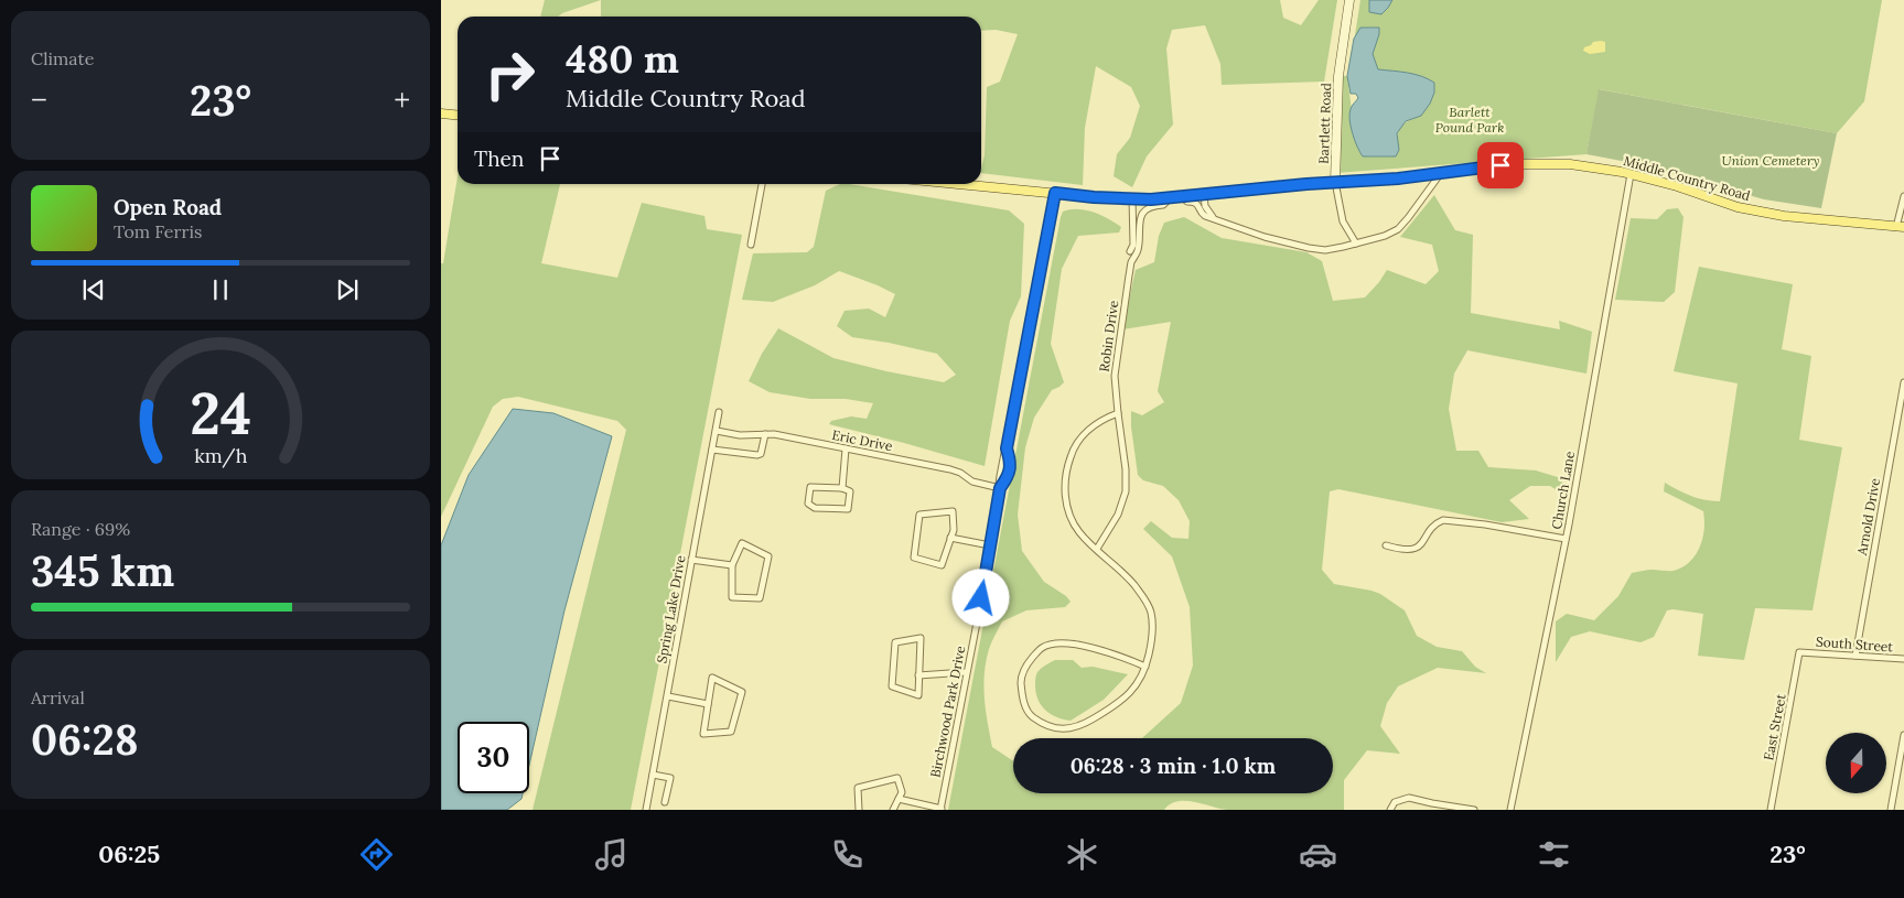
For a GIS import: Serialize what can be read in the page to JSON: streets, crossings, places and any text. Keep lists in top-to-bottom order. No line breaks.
{"streets":{"main road":["Middle Country Road"],"street":["Bartlett Road","Robin Drive","Eric Drive","Church Lane","Arnold Drive","Spring Lake Drive","South Street","Birchwood Park Drive","East Street"]},"crossings":[["Bartlett Road","Middle Country Road"],["Middle Country Road","Robin Drive"],["Middle Country Road","Church Lane"],["Middle Country Road","Birchwood Park Drive"],["Eric Drive","Spring Lake Drive"],["Eric Drive","Birchwood Park Drive"],["Arnold Drive","South Street"],["South Street","East Street"]],"parks":["Barlett Pound Park","Union Cemetery"],"north":"bottom","page":{"tile":["Climate",["Range · 69%","345 km"],["Arrival","06:28"]],"turn":["480 m","Middle Country Road"],"heat":["−","23°","+"],"then":"Then","song":["Open Road","Tom Ferris"],"limit":"30","trip":"06:28 · 3 min · 1.0 km","tabs":["06:25","23°"],"gauge":["24","km/h"]}}
